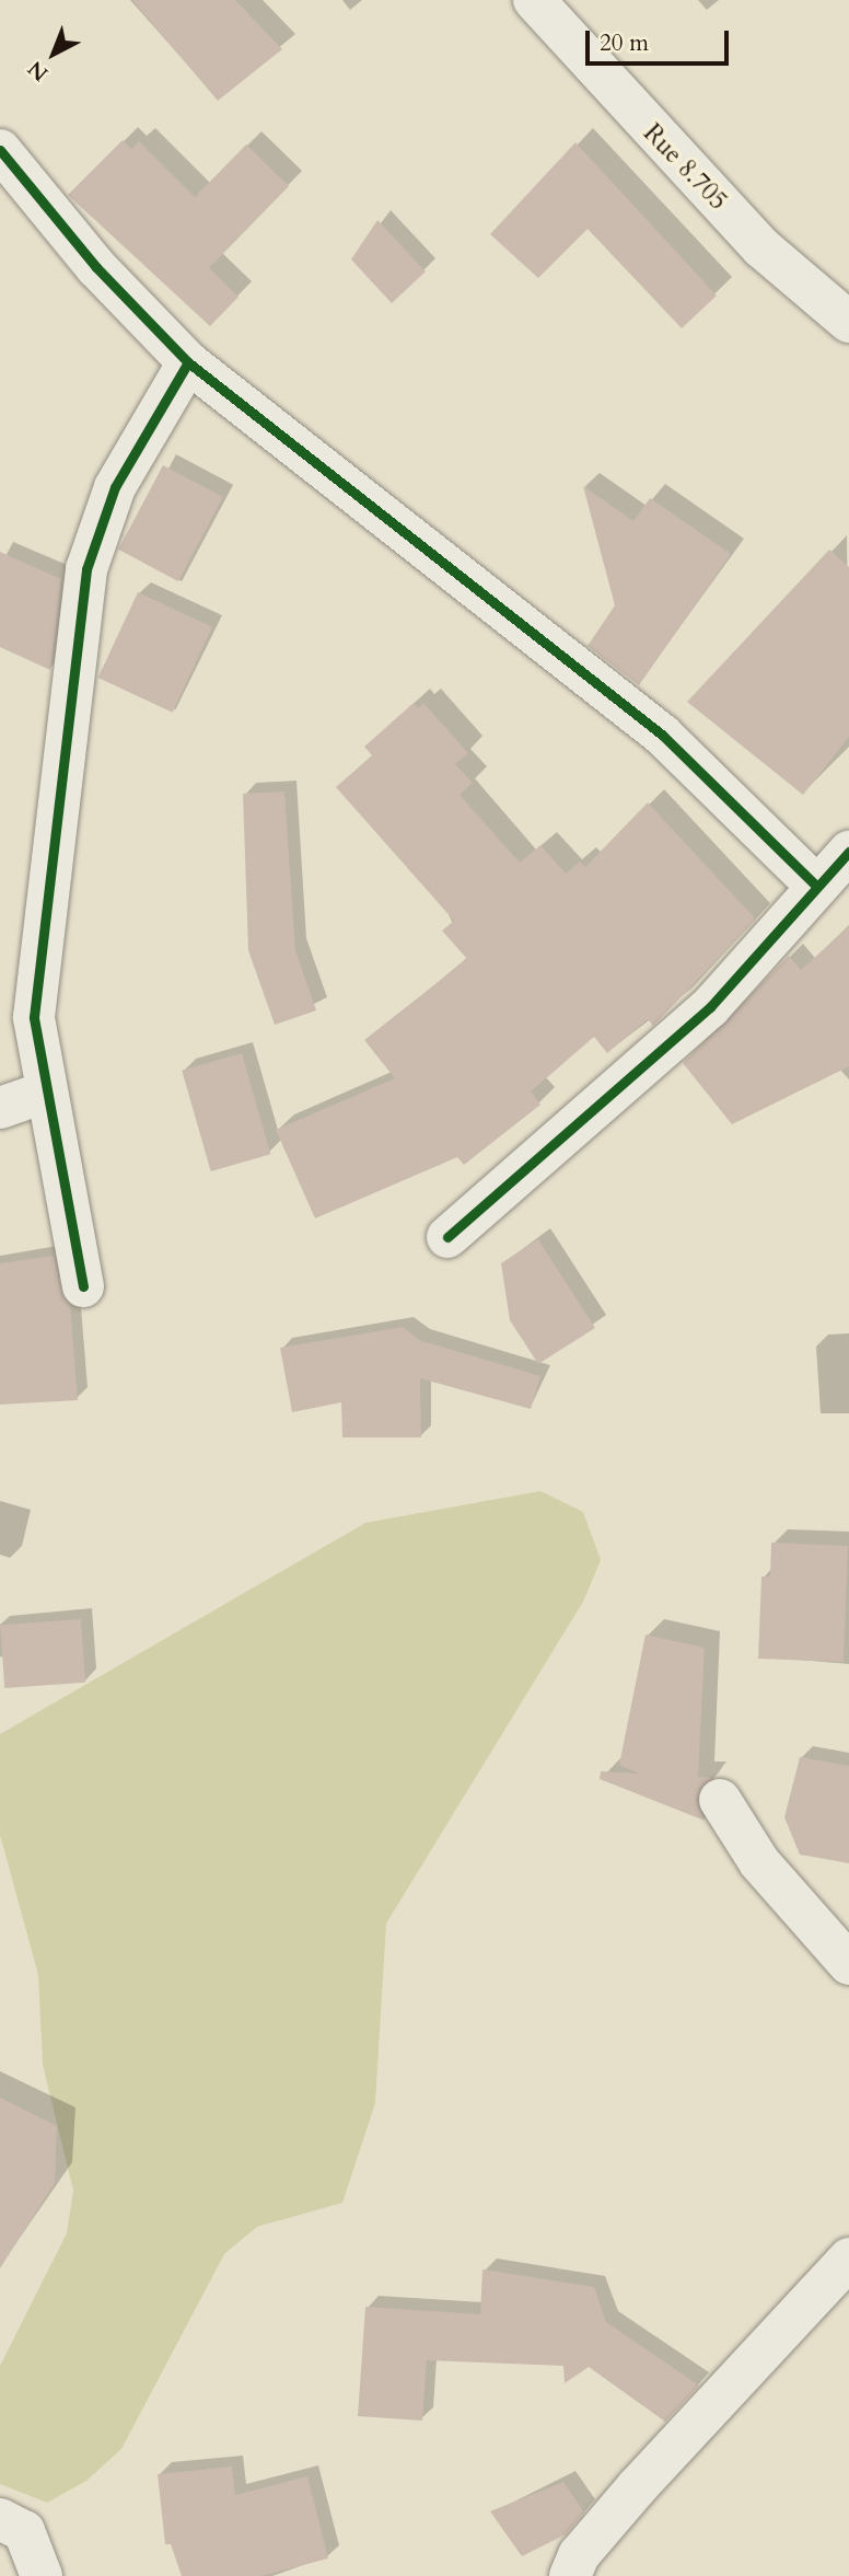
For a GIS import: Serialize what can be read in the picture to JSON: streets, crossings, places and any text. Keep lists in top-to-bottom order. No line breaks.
{"streets":{"street":["Rue 8.705"]},"scale_bar":"20 m","north":"bottom left"}
